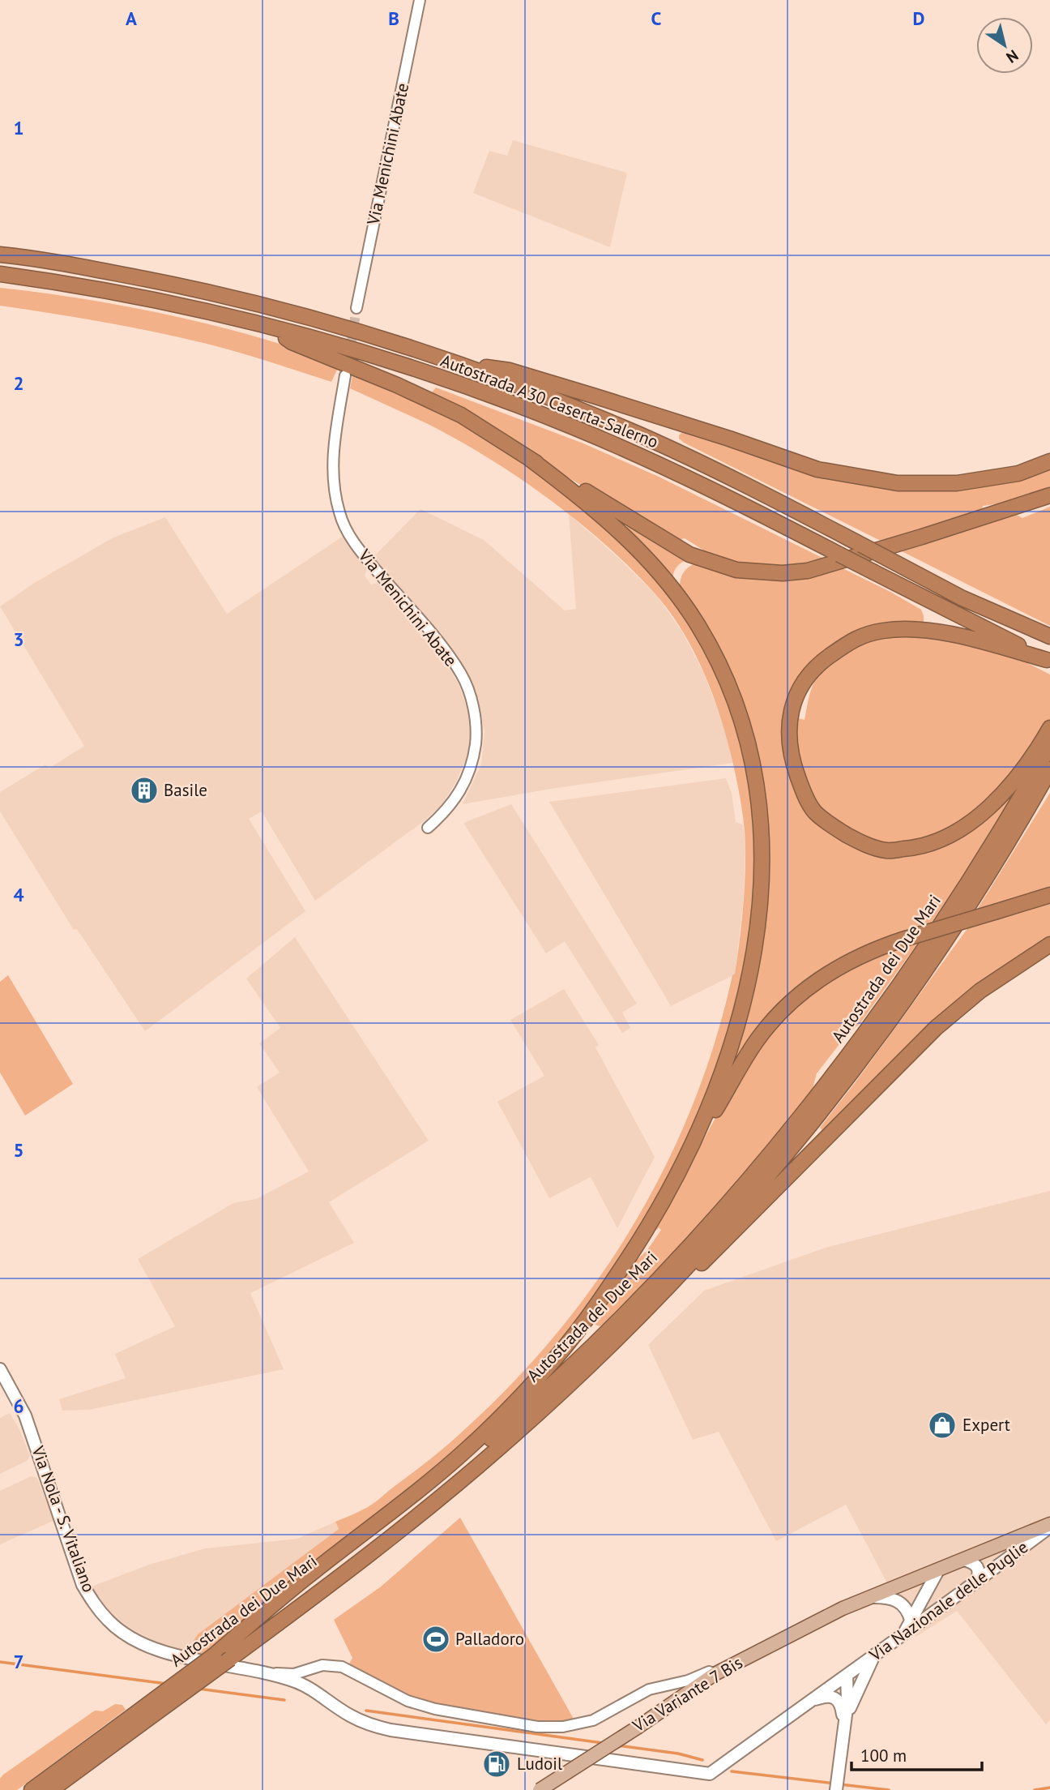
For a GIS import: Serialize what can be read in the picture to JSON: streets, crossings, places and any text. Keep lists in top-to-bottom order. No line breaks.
{"streets":{"highway":["Autostrada A30 Caserta-Salerno","Autostrada dei Due Mari"],"main road":["Via Nola - S. Vitaliano","Via Nazionale delle Puglie","Via Variante 7 Bis"],"street":["Via Menichini Abate"]},"crossings":[["Via Nola - S. Vitaliano","Via Nazionale delle Puglie"],["Via Nazionale delle Puglie","Via Variante 7 Bis"]],"places":{"building":["Basile"],"shop":["Expert"],"sports":["Palladoro"],"fuel station":["Ludoil"]},"scale_bar":"100 m","north":"bottom right","grid":{"columns":["A","B","C","D"],"rows":["1","2","3","4","5","6","7"]}}
